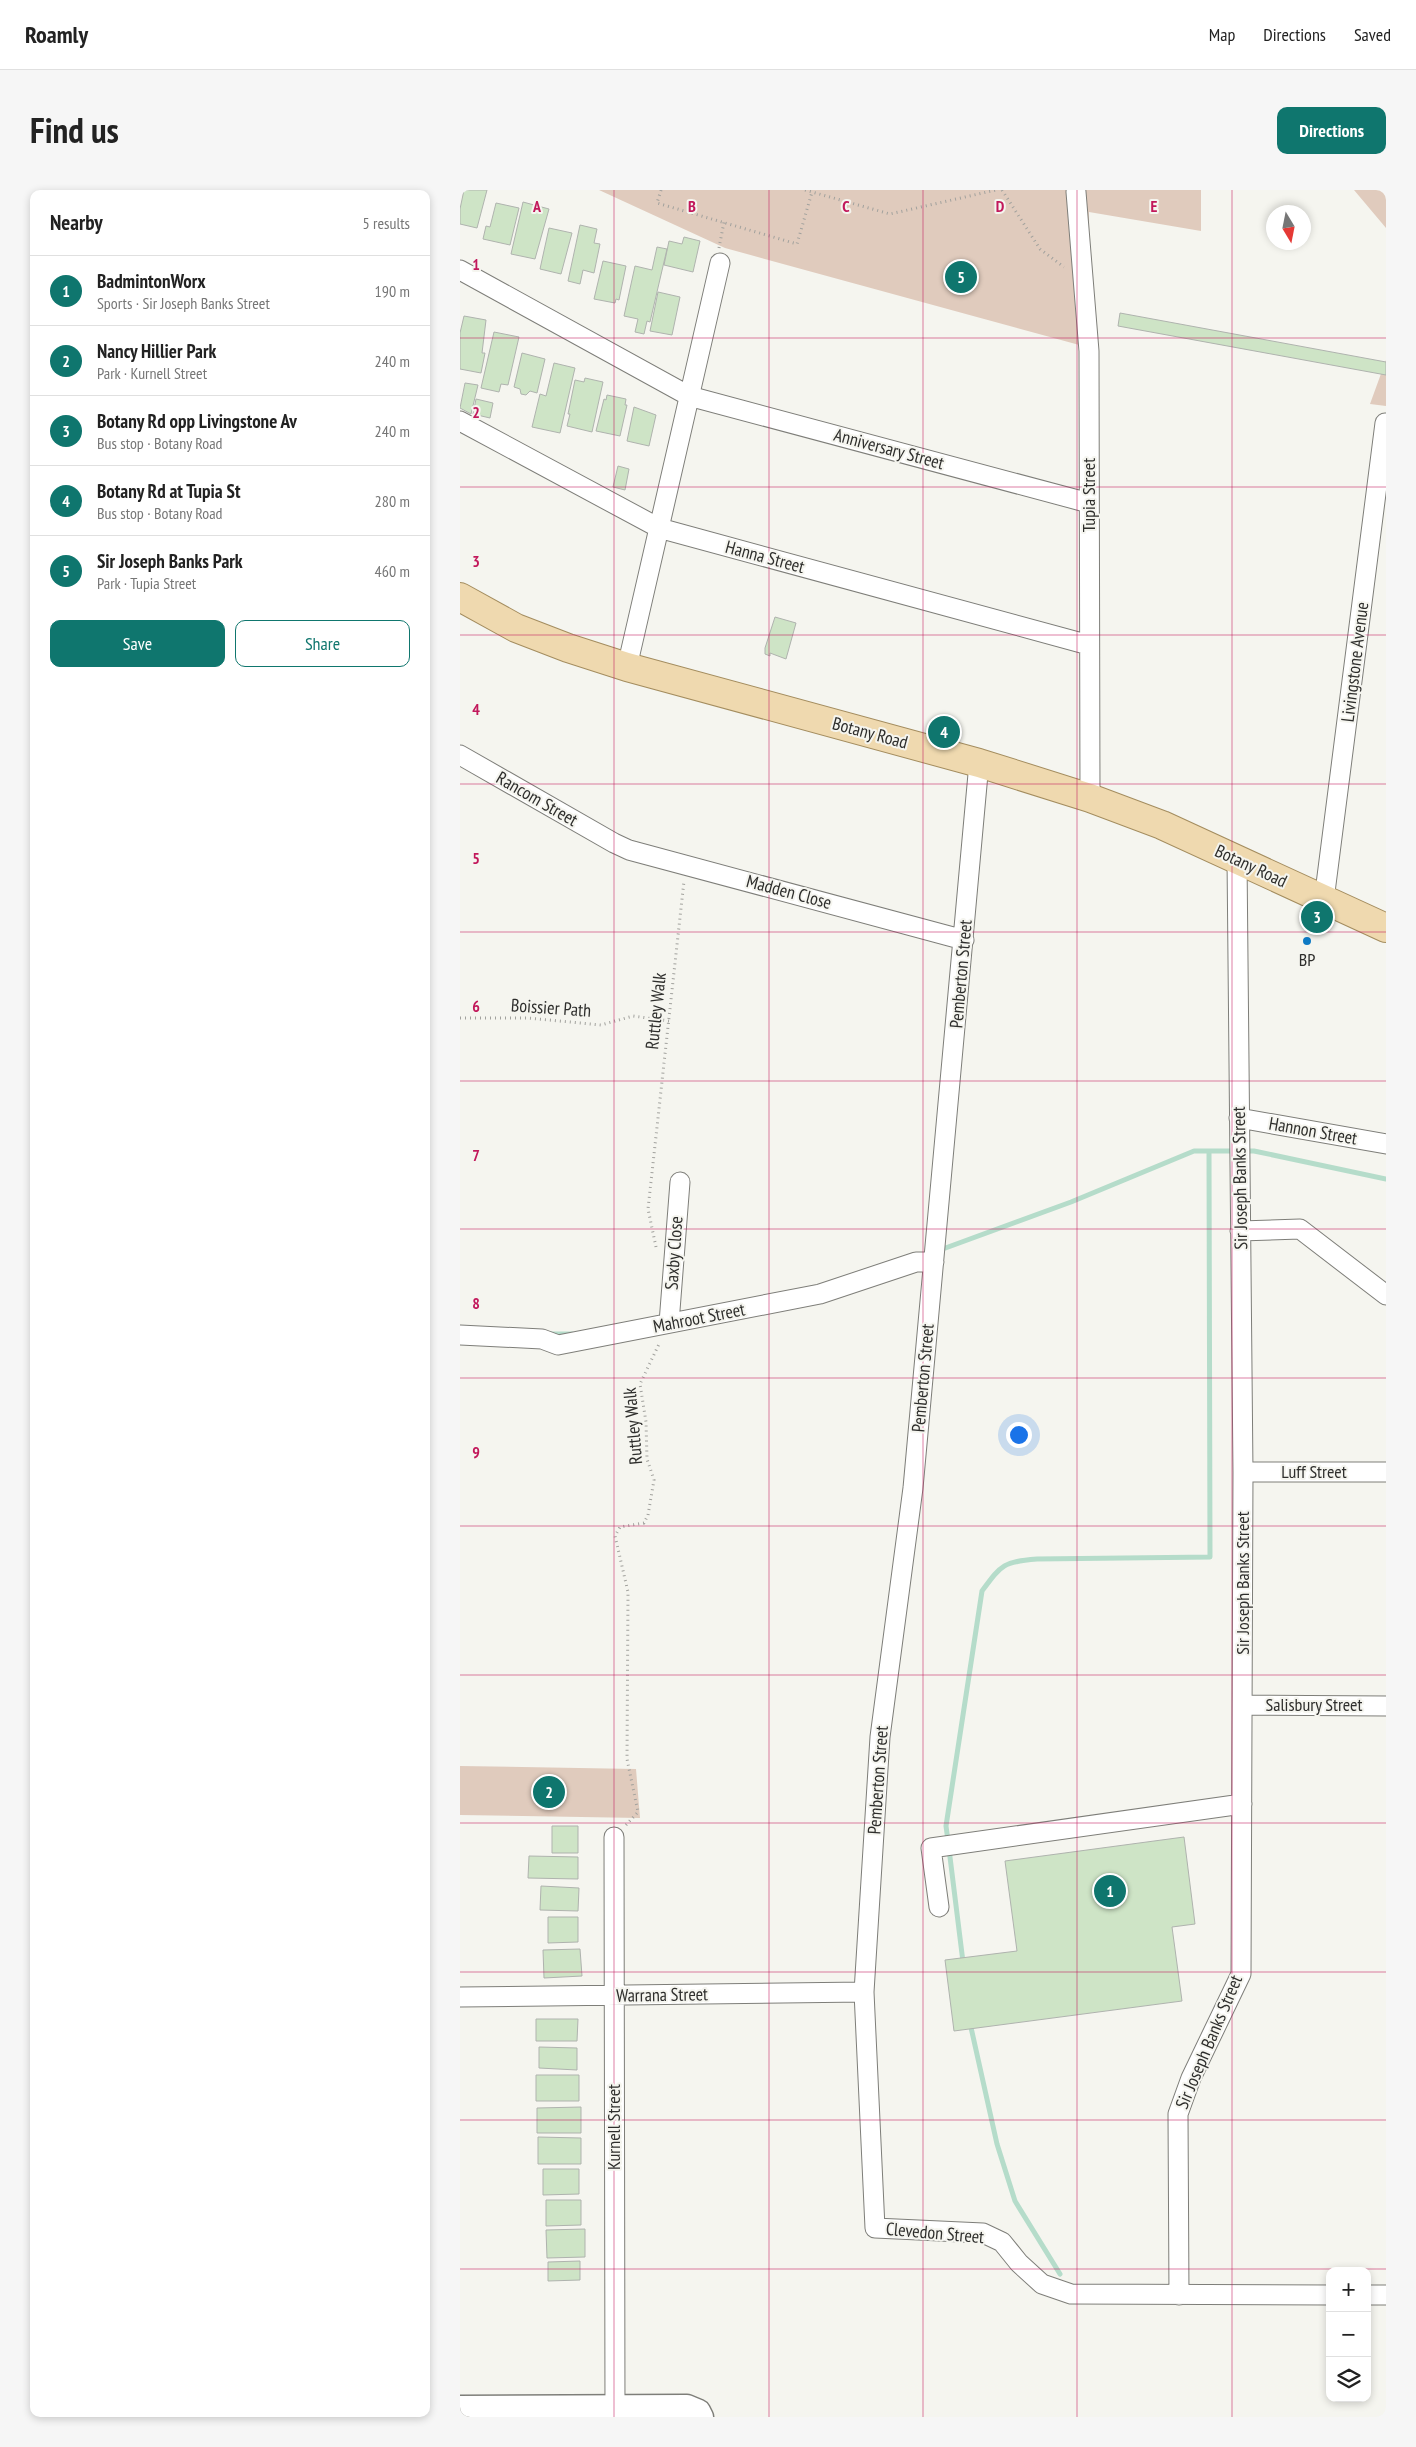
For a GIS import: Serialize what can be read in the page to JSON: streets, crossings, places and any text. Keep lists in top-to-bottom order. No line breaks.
{"streets":{"main road":["Botany Road"],"street":["Anniversary Street","Tupia Street","Hanna Street","Livingstone Avenue","Rancom Street","Madden Close","Pemberton Street","Hannon Street","Sir Joseph Banks Street","Saxby Close","Mahroot Street","Luff Street","Salisbury Street","Warrana Street","Kurnell Street","Clevedon Street"],"path":["Boissier Path","Ruttley Walk"]},"crossings":[["Anniversary Street","Tupia Street"],["Tupia Street","Hanna Street"],["Tupia Street","Botany Road"],["Livingstone Avenue","Botany Road"],["Botany Road","Pemberton Street"],["Botany Road","Sir Joseph Banks Street"],["Rancom Street","Madden Close"],["Madden Close","Pemberton Street"],["Madden Close","Ruttley Walk"],["Pemberton Street","Mahroot Street"],["Pemberton Street","Warrana Street"],["Pemberton Street","Clevedon Street"],["Boissier Path","Ruttley Walk"],["Ruttley Walk","Saxby Close"],["Ruttley Walk","Mahroot Street"],["Ruttley Walk","Kurnell Street"],["Hannon Street","Sir Joseph Banks Street"],["Sir Joseph Banks Street","Luff Street"],["Sir Joseph Banks Street","Salisbury Street"],["Sir Joseph Banks Street","Clevedon Street"],["Saxby Close","Mahroot Street"],["Warrana Street","Kurnell Street"],["Warrana Street","Clevedon Street"]],"places":["BP"],"north":"bottom","page":{"header":"Roamly","nav":["Map","Directions","Saved"],"title":"Find us","buttons":["Directions",["Save","Share"]],"heading":["Nearby","5 results"],"list":[{"mark":"1","name":"BadmintonWorx","note":"Sports · Sir Joseph Banks Street","value":"190 m"},{"mark":"2","name":"Nancy Hillier Park","note":"Park · Kurnell Street","value":"240 m"},{"mark":"3","name":"Botany Rd opp Livingstone Av","note":"Bus stop · Botany Road","value":"240 m"},{"mark":"4","name":"Botany Rd at Tupia St","note":"Bus stop · Botany Road","value":"280 m"},{"mark":"5","name":"Sir Joseph Banks Park","note":"Park · Tupia Street","value":"460 m"}],"pins":["5","4","3","2","1"],"map_buttons":["+","−"]},"grid":{"columns":["A","B","C","D","E"],"rows":["1","2","3","4","5","6","7","8","9"]}}
